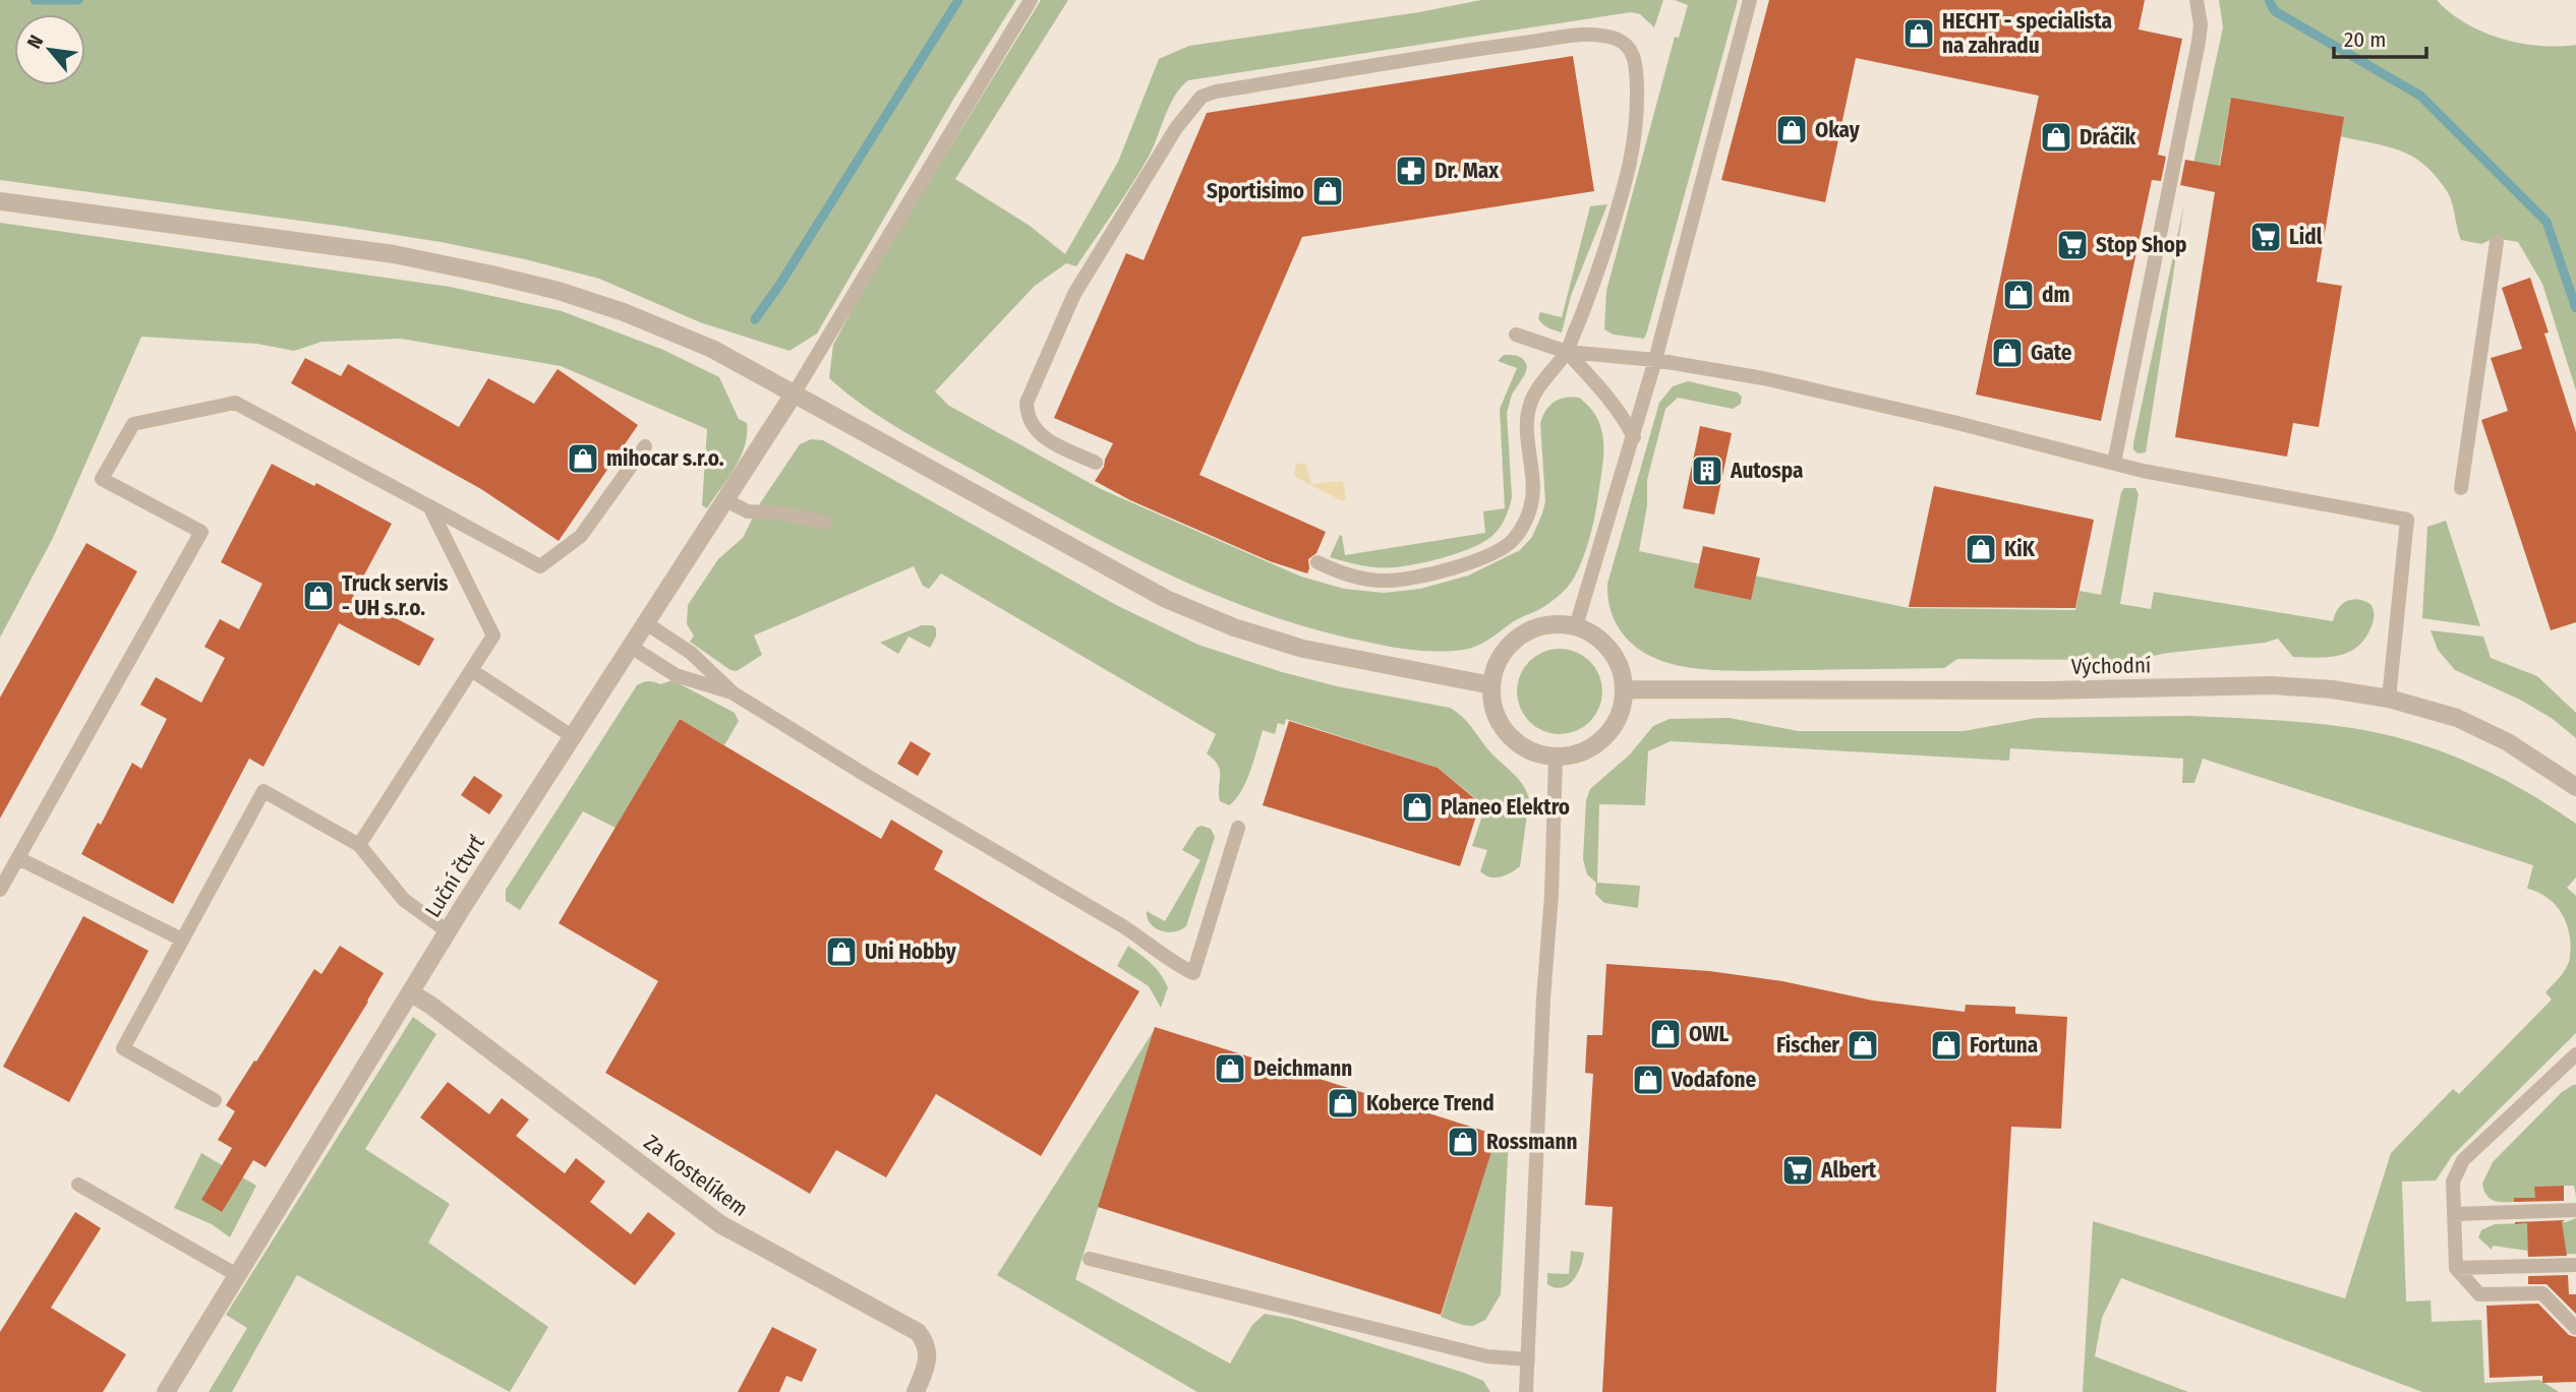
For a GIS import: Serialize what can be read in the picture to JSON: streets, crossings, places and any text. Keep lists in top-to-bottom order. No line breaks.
{"streets":{"street":["Východní","Luční čtvrť","Za Kostelíkem"]},"crossings":[["Luční čtvrť","Za Kostelíkem"]],"places":{"shop":["HECHT - specialista na zahradu","Okay","Dráčik","Sportisimo","dm","Gate","mihocar s.r.o.","KiK","Truck servis - UH s.r.o.","Planeo Elektro","Uni Hobby","OWL","Fischer","Fortuna","Deichmann","Vodafone","Koberce Trend","Rossmann"],"pharmacy":["Dr. Max"],"supermarket":["Lidl","Stop Shop","Albert"],"building":["Autospa"]},"scale_bar":"20 m","north":"top left"}
